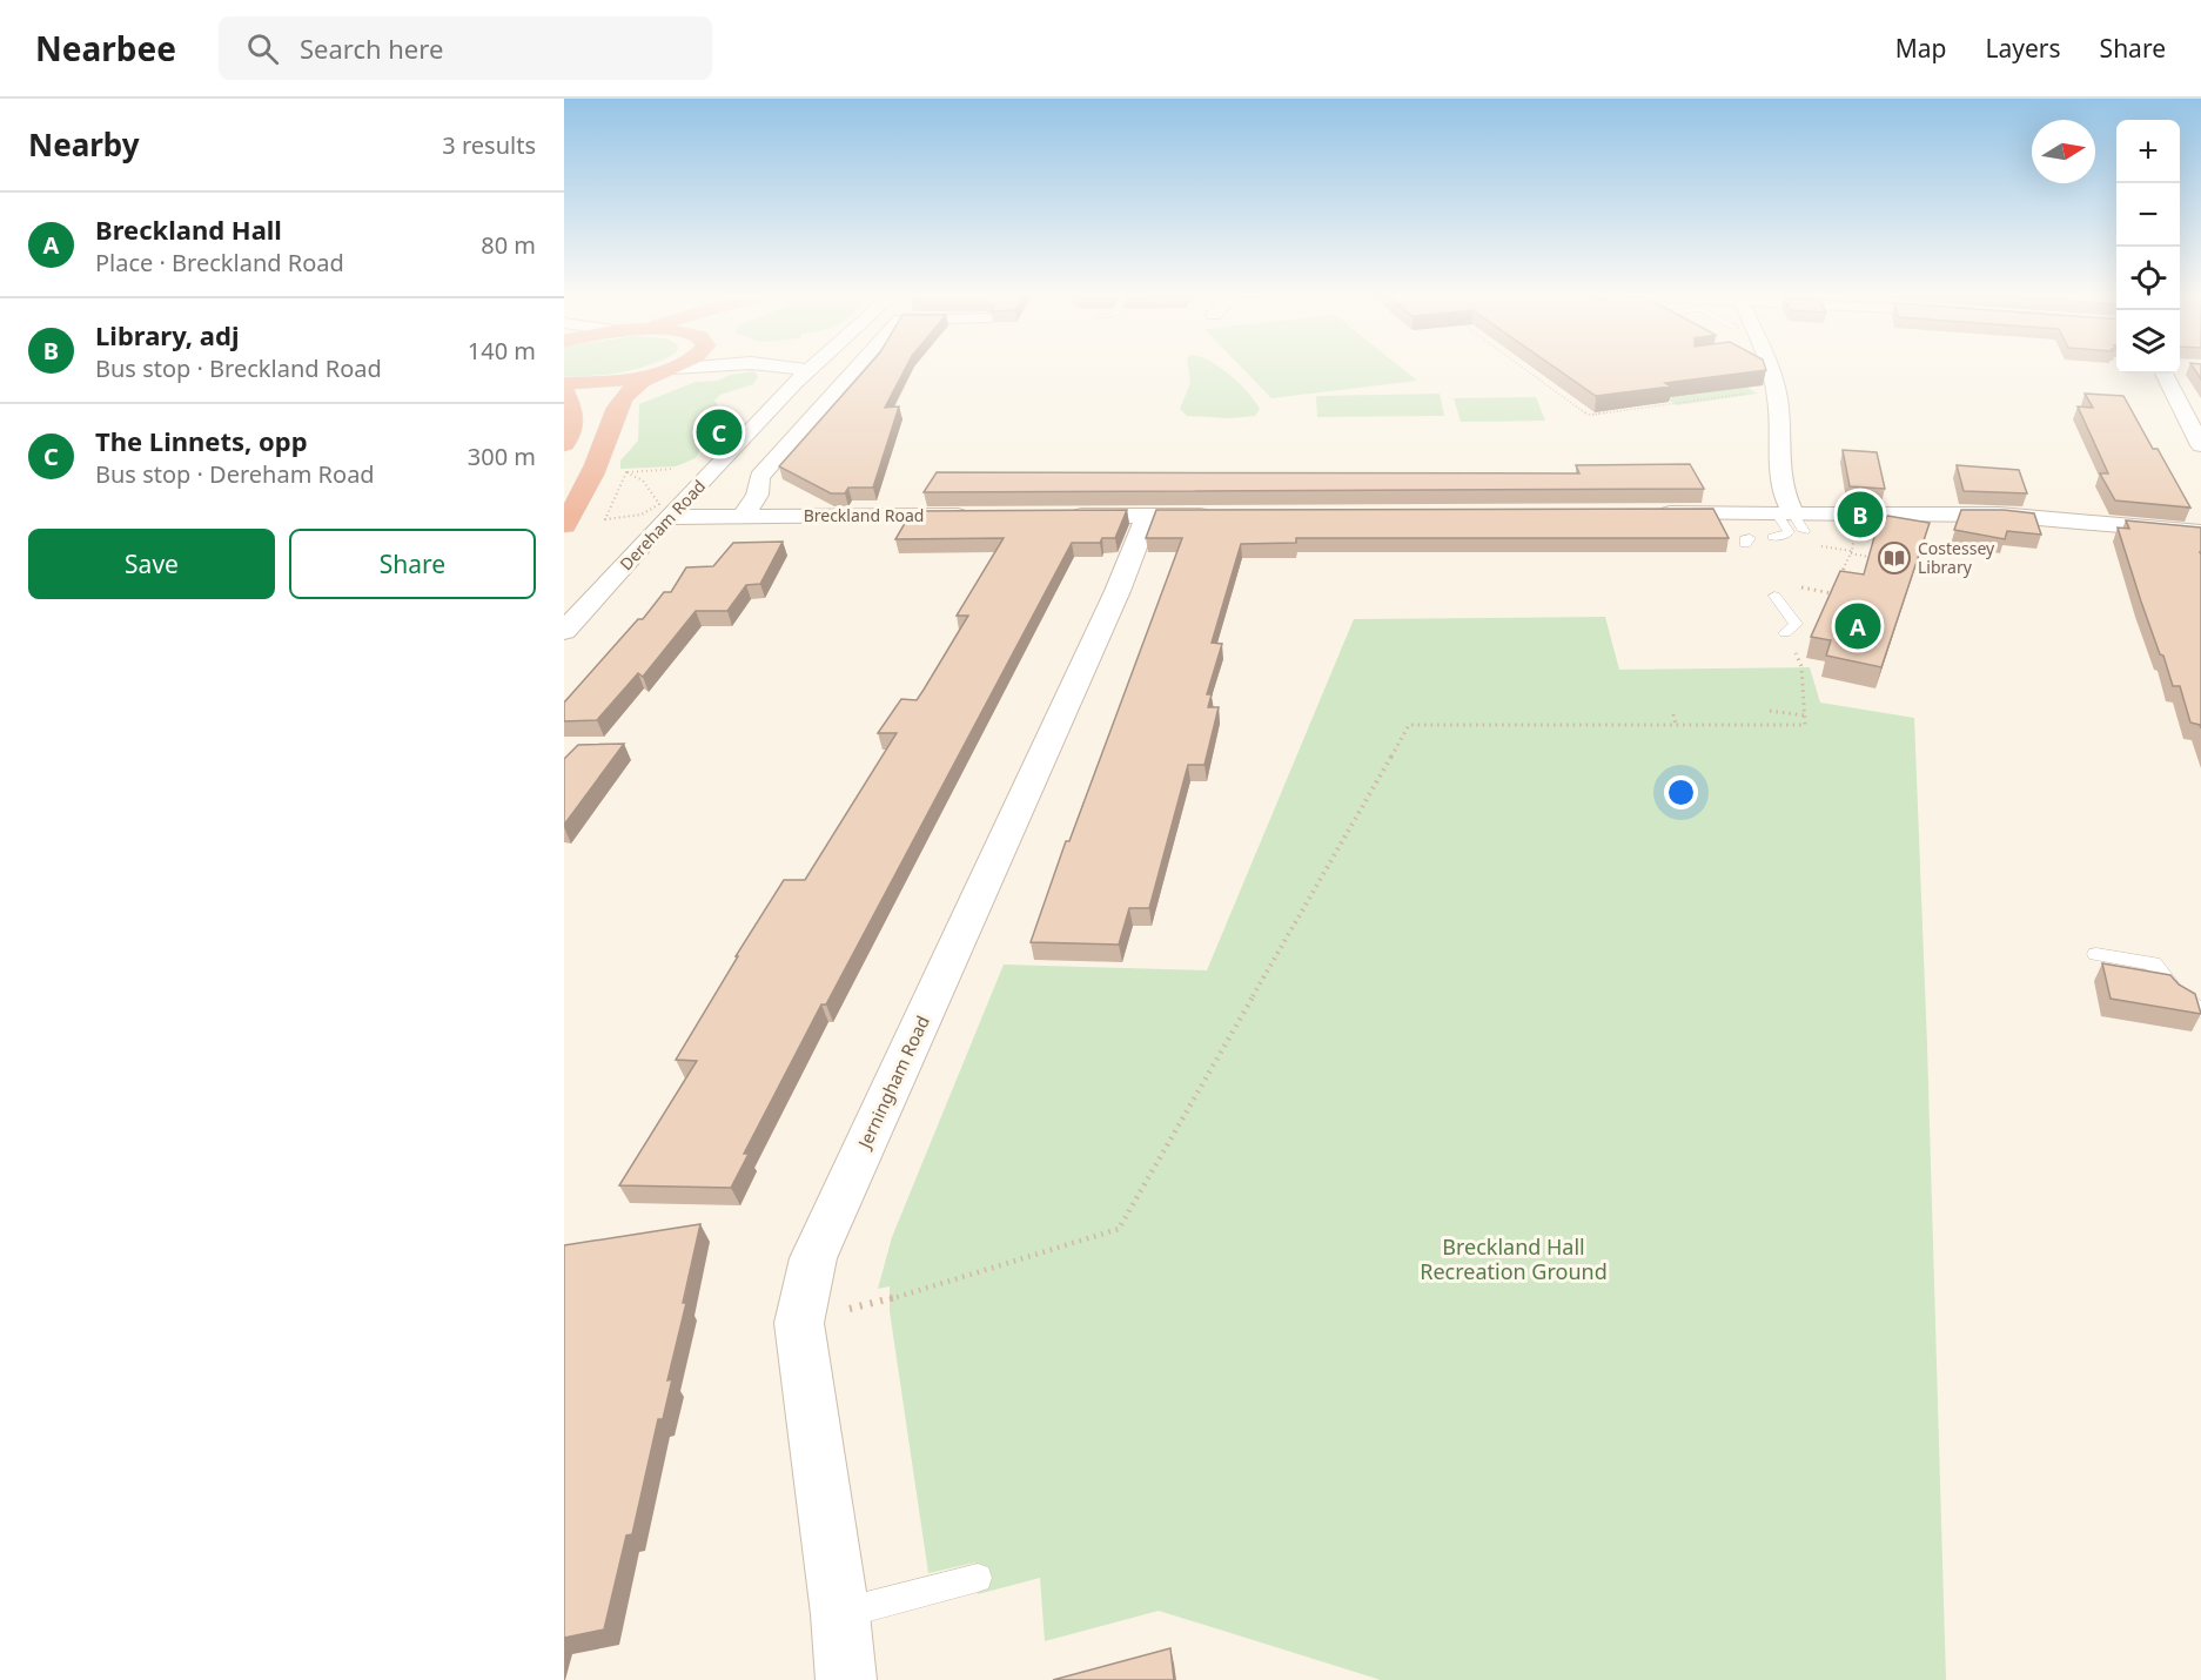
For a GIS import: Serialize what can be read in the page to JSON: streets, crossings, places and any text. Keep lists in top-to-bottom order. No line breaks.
{"streets":{"street":["Breckland Road","Dereham Road","Jerningham Road"]},"crossings":[["Breckland Road","Dereham Road"]],"parks":["Breckland Hall Recreation Ground"],"places":{"library":["Costessey Library"]},"north":"right","page":{"header":"Nearbee","search":"Search here","nav":["Map","Layers","Share"],"heading":["Nearby","3 results"],"map_buttons":["+","−"],"list":[{"mark":"A","name":"Breckland Hall","note":"Place · Breckland Road","value":"80 m"},{"mark":"B","name":"Library, adj","note":"Bus stop · Breckland Road","value":"140 m"},{"mark":"C","name":"The Linnets, opp","note":"Bus stop · Dereham Road","value":"300 m"}],"pins":["C","B","A"],"buttons":["Save","Share"]}}
